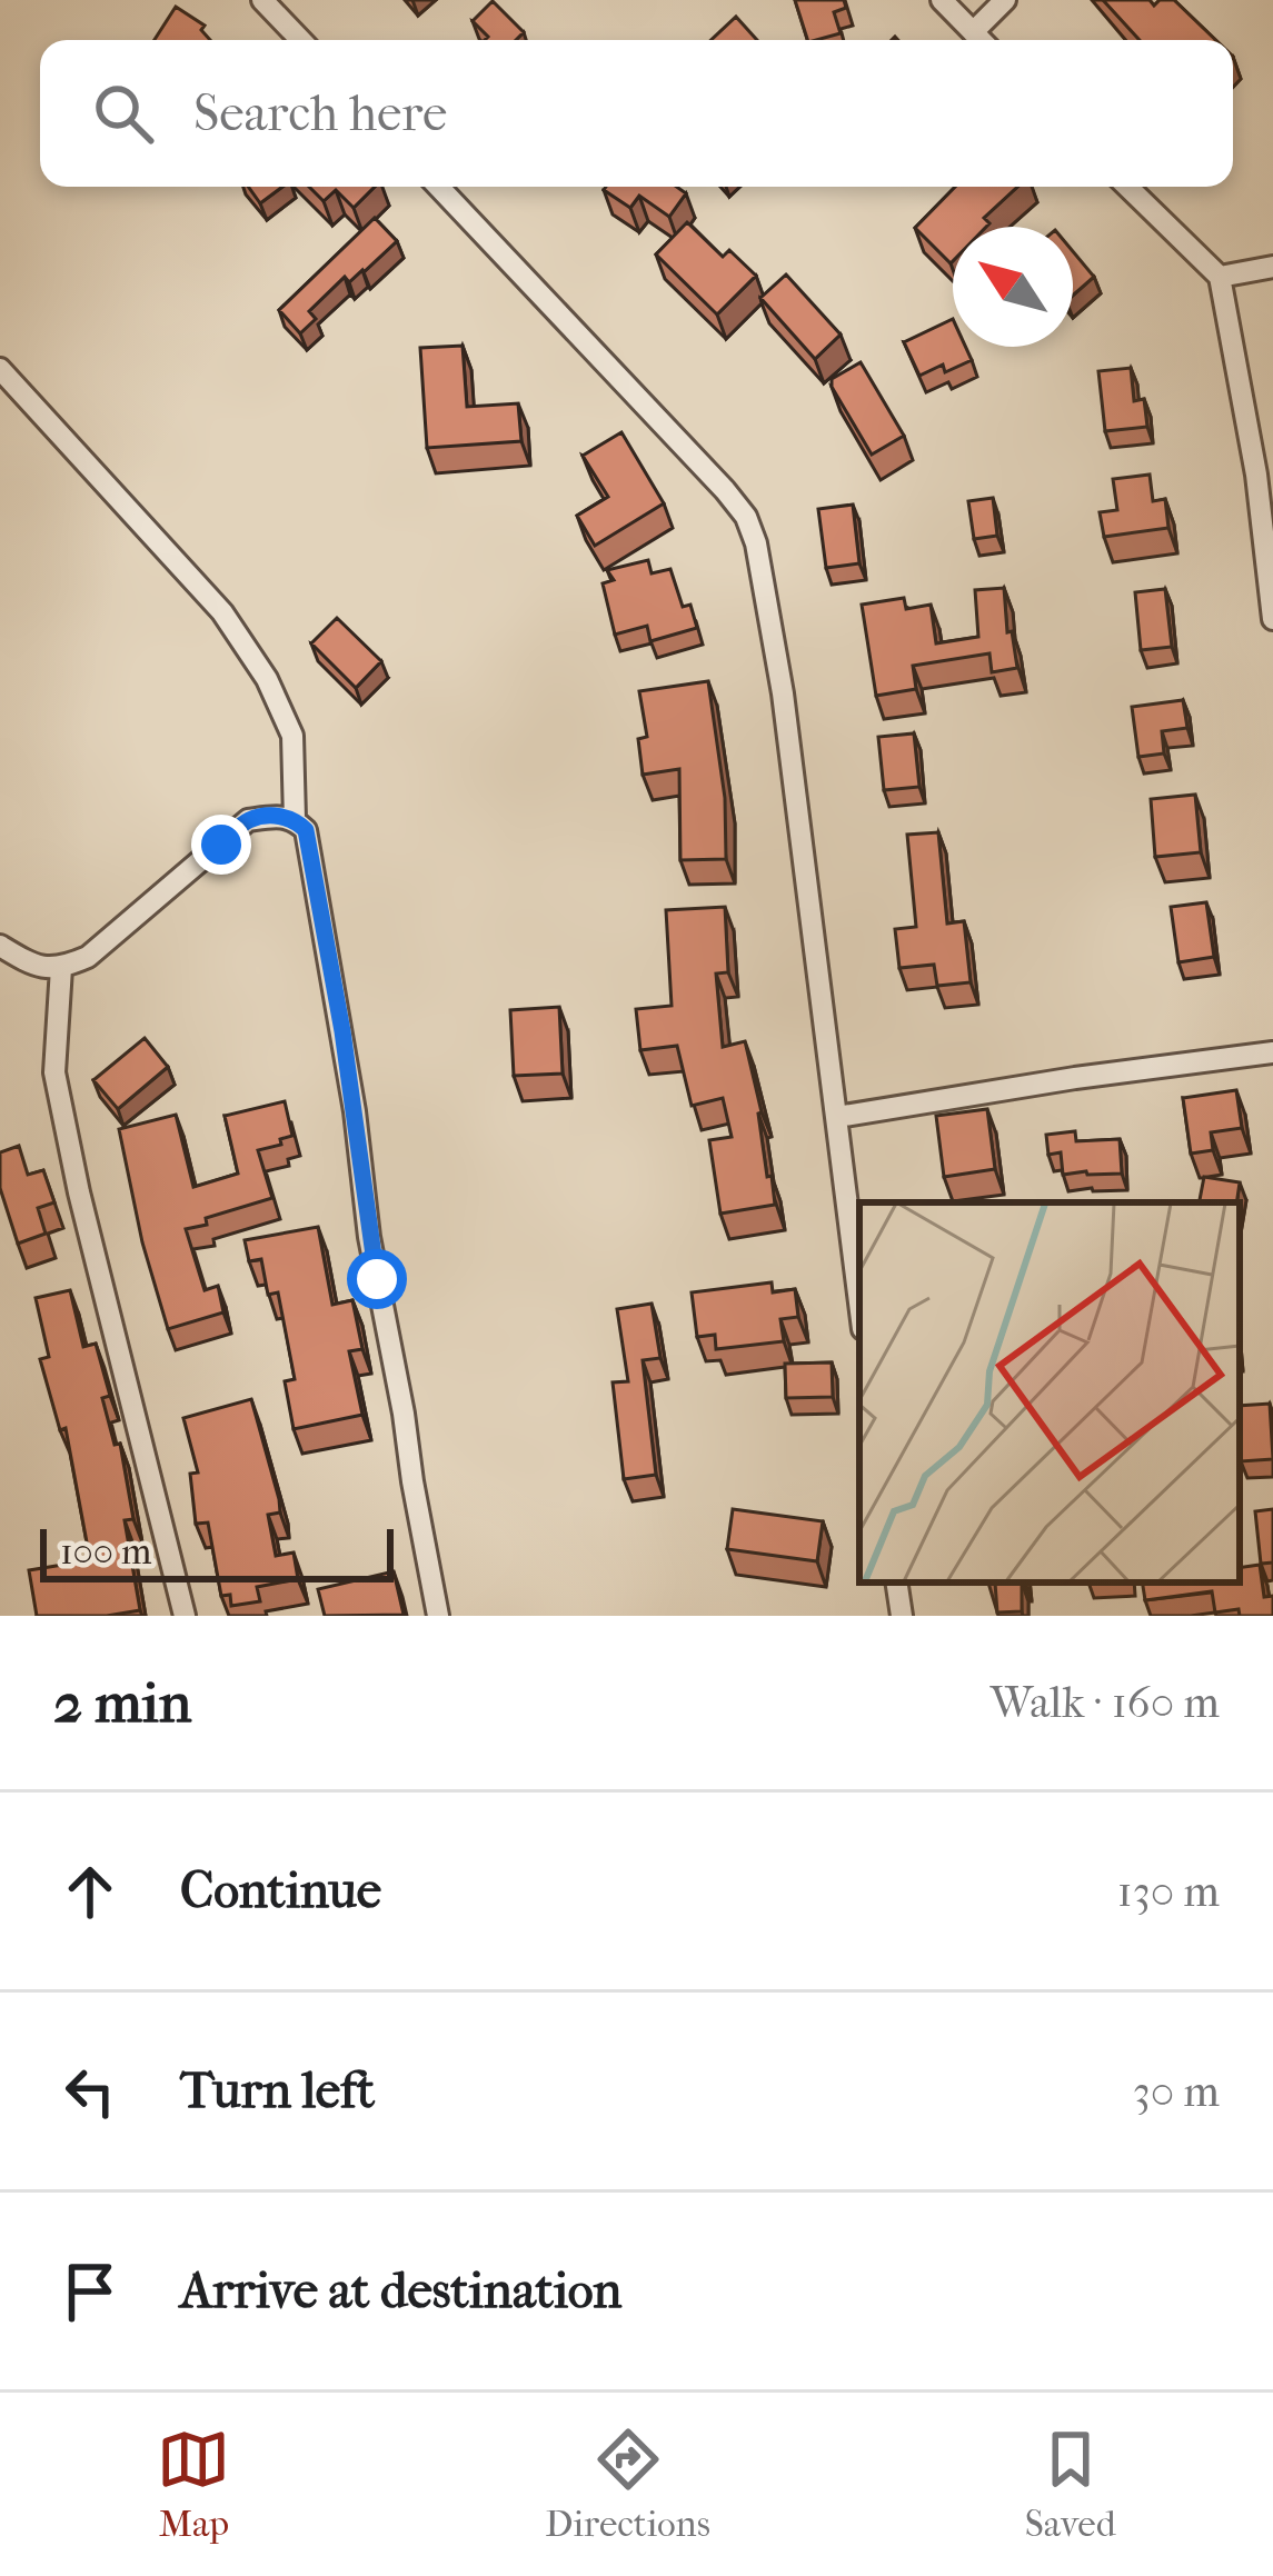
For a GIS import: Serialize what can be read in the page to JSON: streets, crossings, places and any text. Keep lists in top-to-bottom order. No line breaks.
{"scale_bar":"100 m","north":"top left","page":{"search":"Search here","scale":"100 m","heading":["2 min","Walk · 160 m"],"list":[["Continue","130 m"],["Turn left","30 m"],"Arrive at destination"],"nav":["Map","Directions","Saved"]}}
